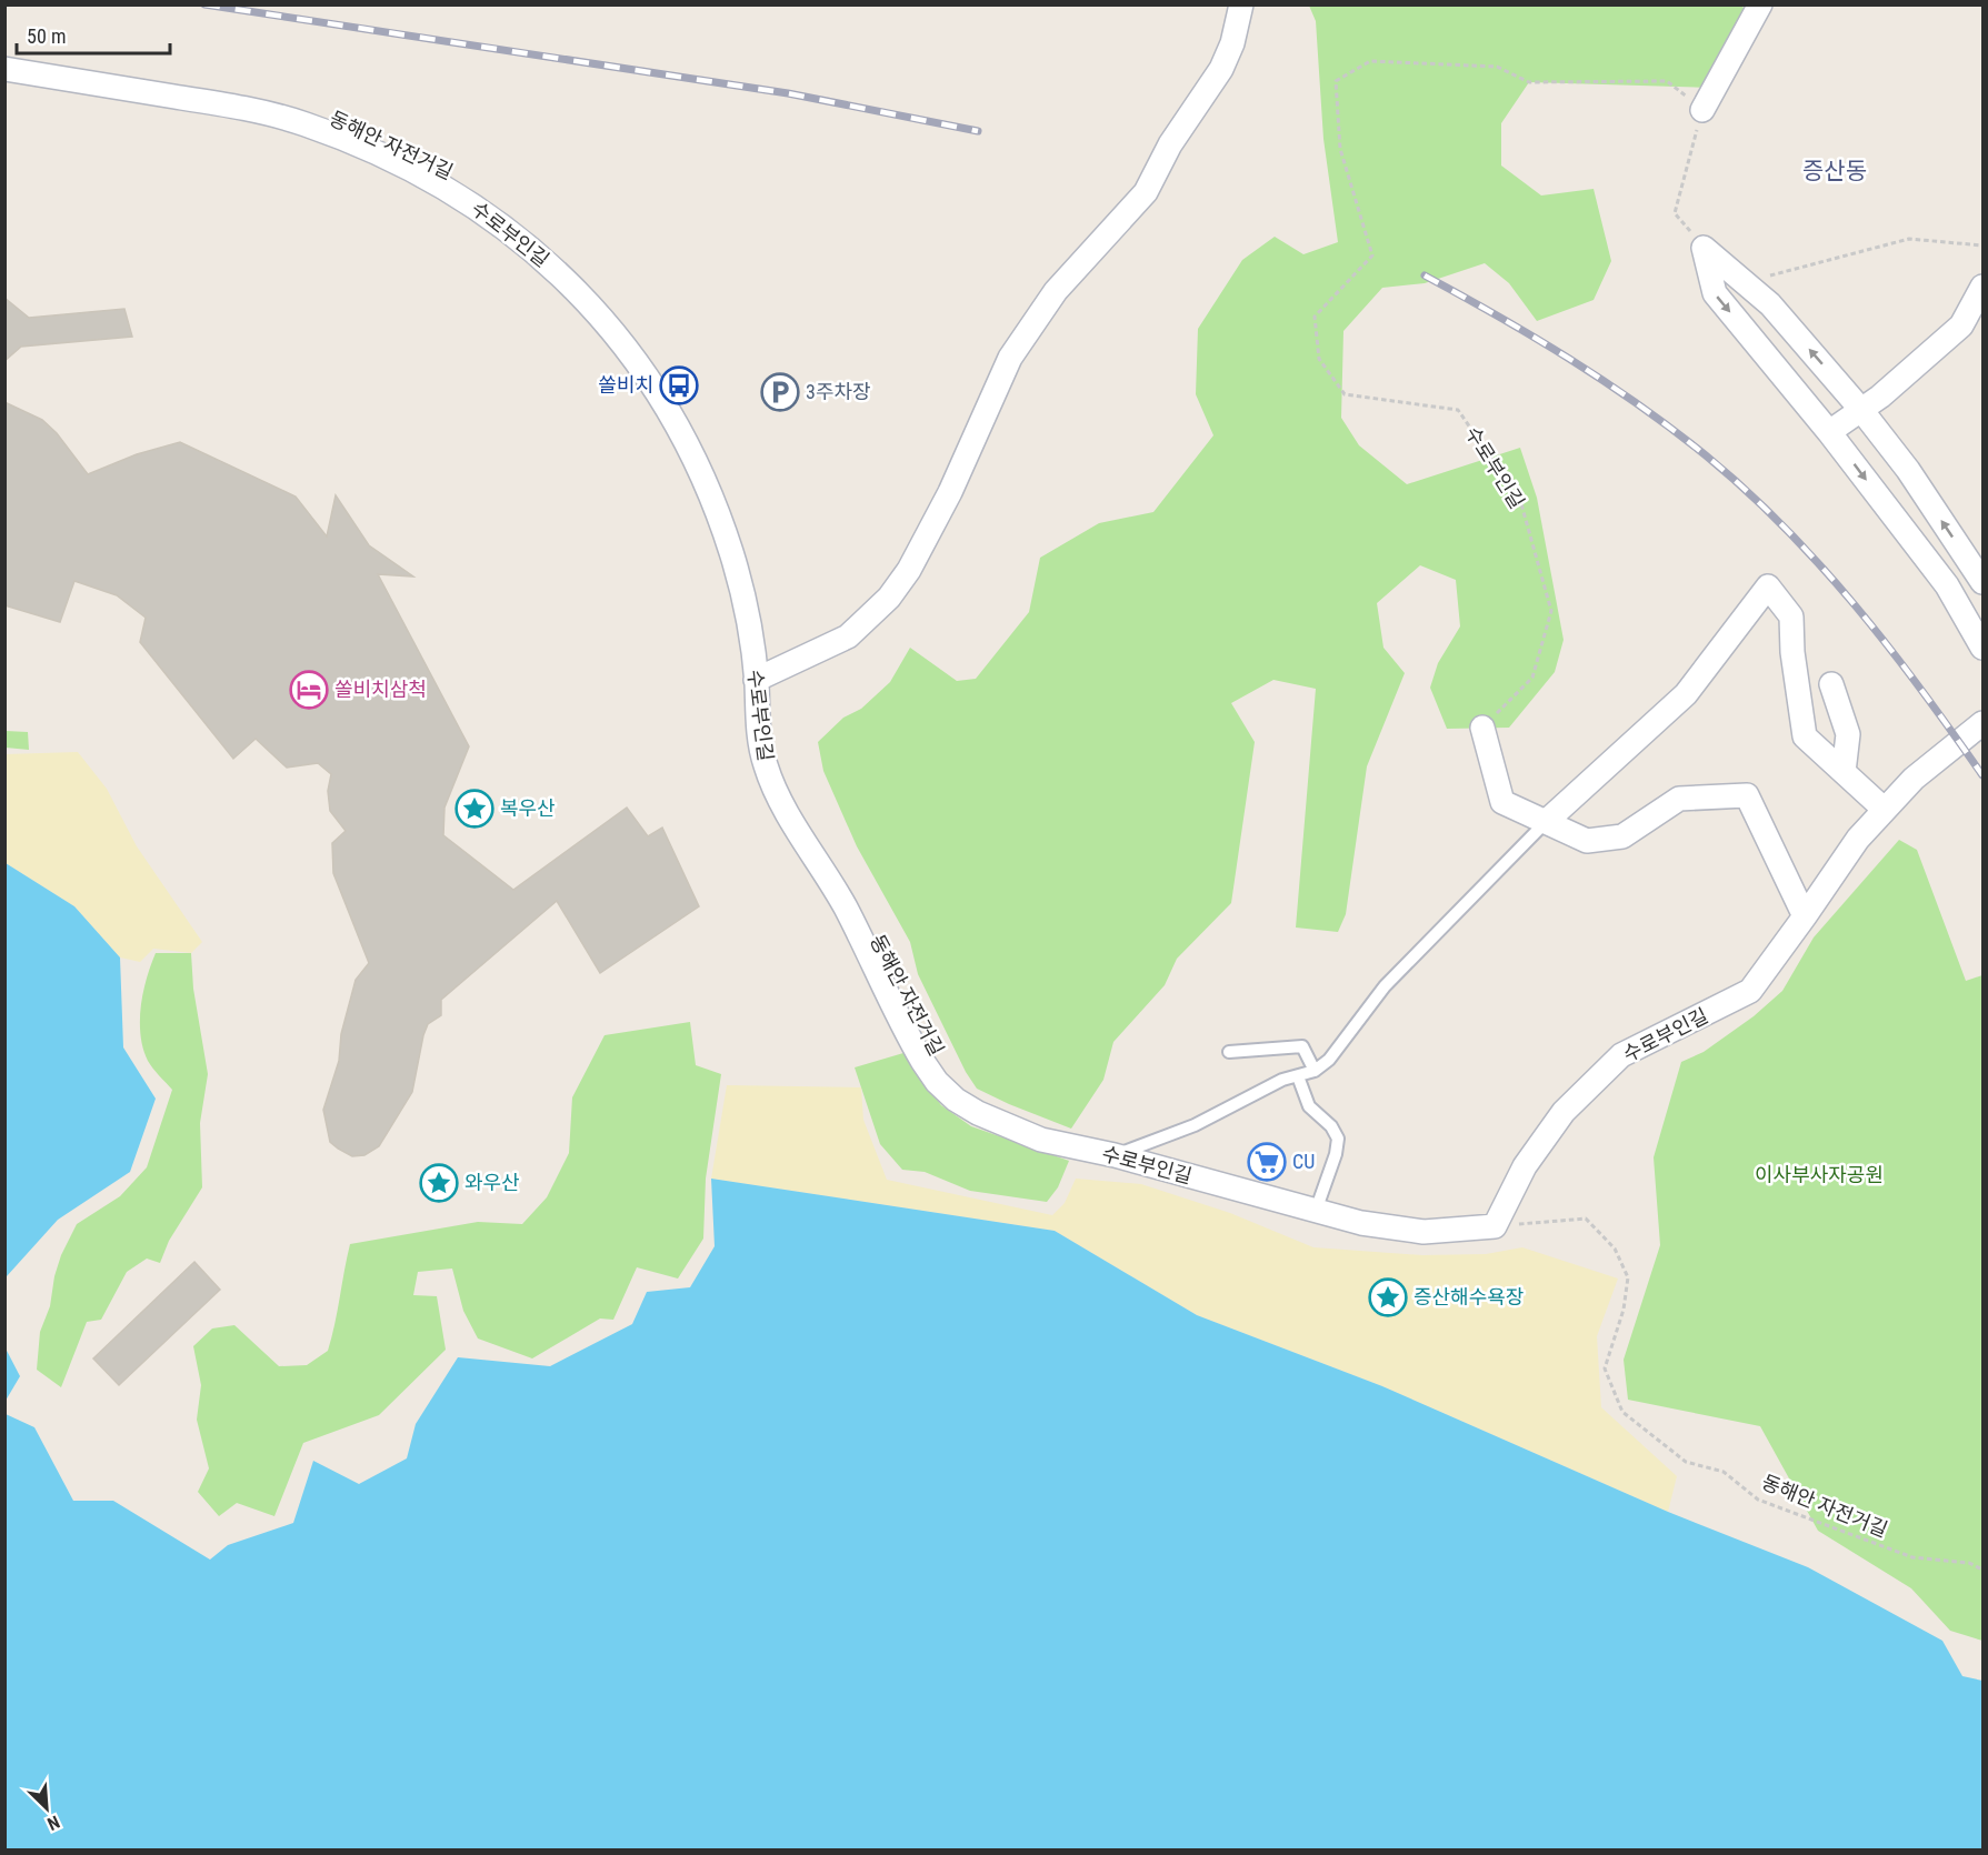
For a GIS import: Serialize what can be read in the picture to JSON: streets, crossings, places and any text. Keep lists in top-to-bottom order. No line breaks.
{"streets":{"street":["수로부인길"],"path":["동해안 자전거길"]},"crossings":[["동해안 자전거길","수로부인길"]],"districts":["증산동"],"parks":["이사부사자공원"],"places":{"bus stop":["쏠비치"],"parking":["3주차장"],"hotel":["쏠비치삼척"],"place":["복우산","와우산","증산해수욕장"],"supermarket":["CU"]},"scale_bar":"50 m","north":"bottom right"}
